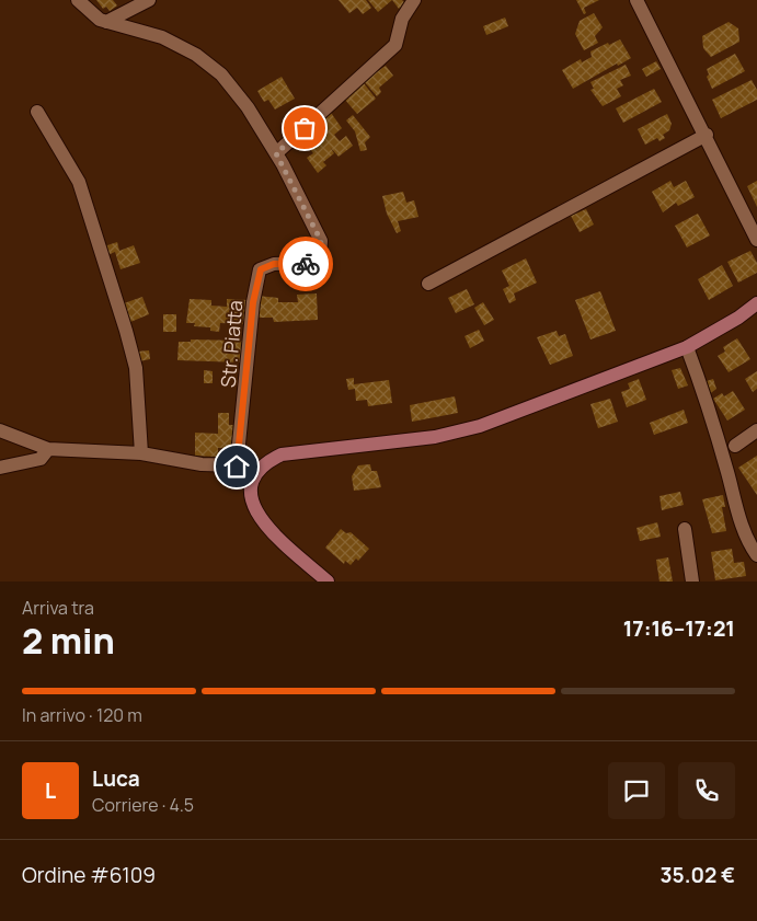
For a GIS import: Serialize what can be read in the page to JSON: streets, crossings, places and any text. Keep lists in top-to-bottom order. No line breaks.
{"streets":{"street":["Str. Piatta"]},"page":{"heading":["2 min","Arriva tra","17:16–17:21"],"panel":["Luca","Corriere · 4.5","Ordine #6109","35.02 €"],"bar":"In arrivo · 120 m","round":"L"}}
